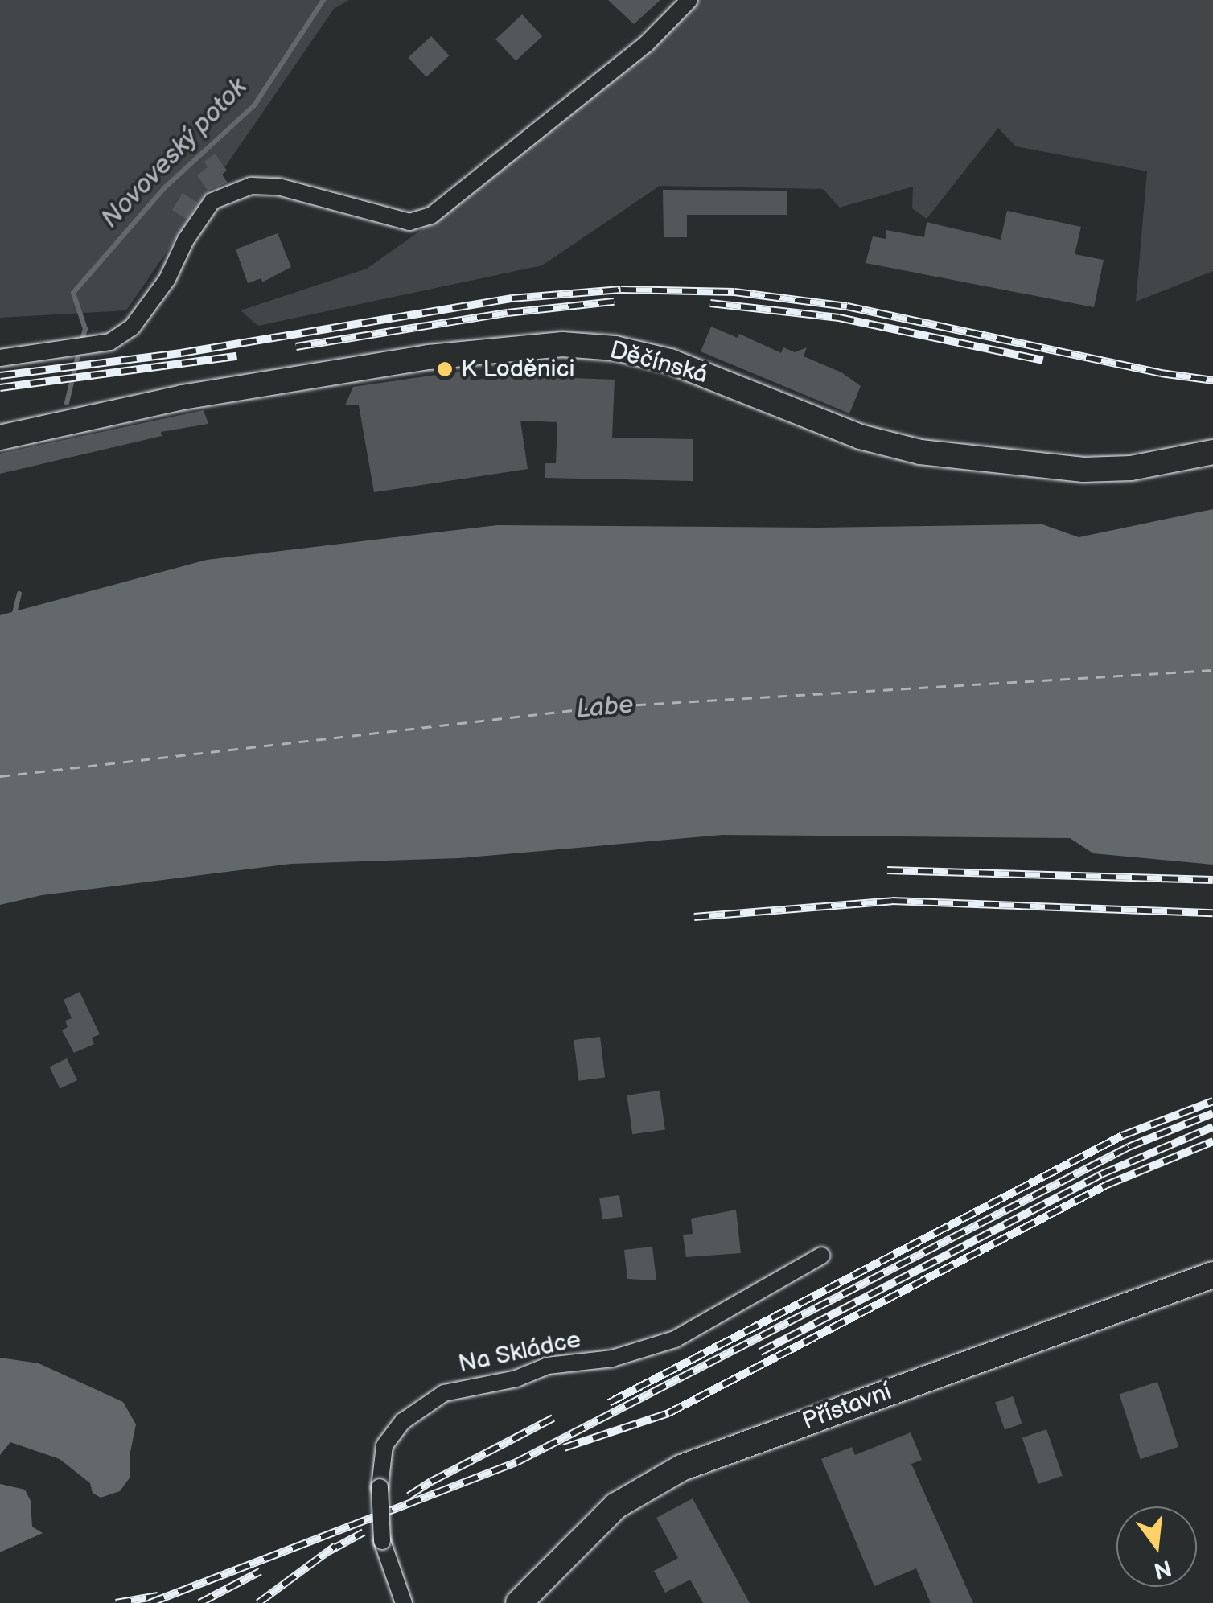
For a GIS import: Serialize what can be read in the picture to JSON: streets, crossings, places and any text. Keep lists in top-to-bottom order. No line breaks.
{"streets":{"main road":["Děčínská","Přístavní"],"street":["Na Skládce"]},"water":["Novoveský potok","Labe"],"places":["K Loděnici"],"north":"bottom"}
